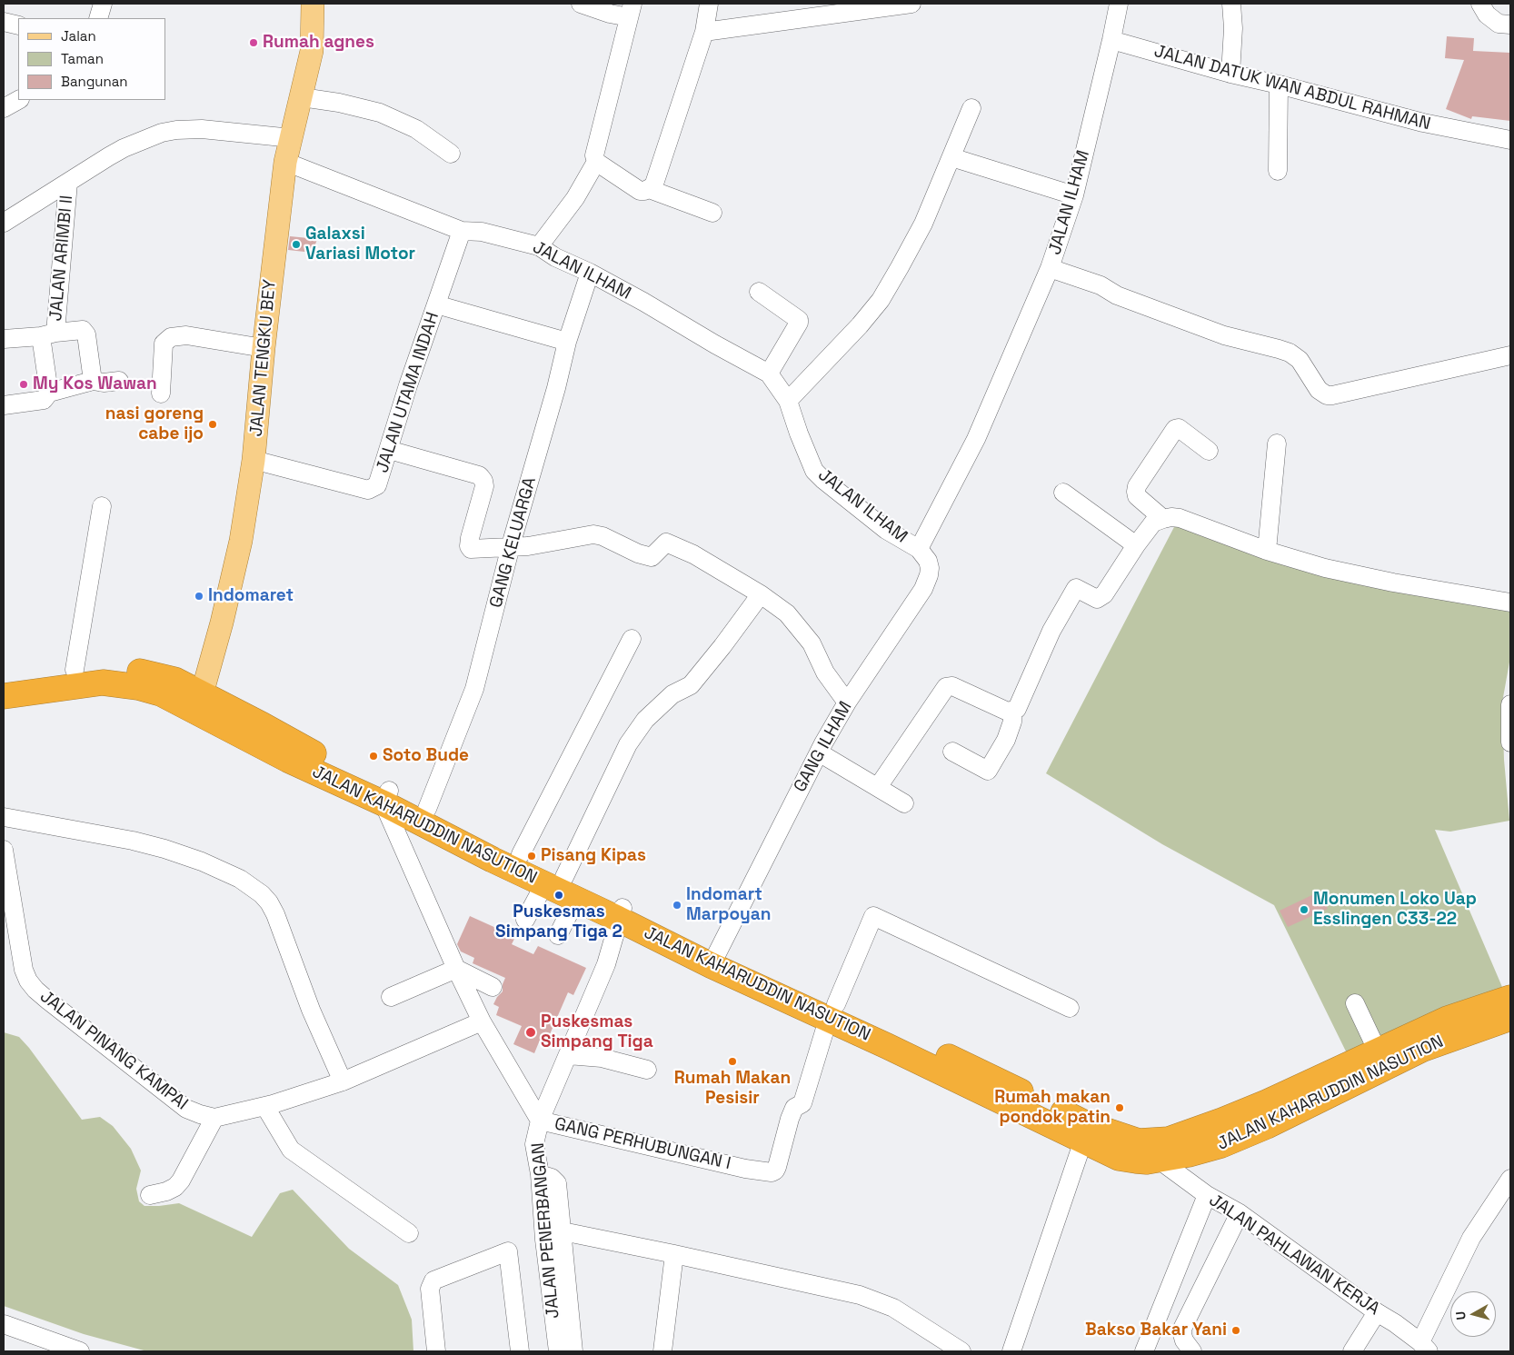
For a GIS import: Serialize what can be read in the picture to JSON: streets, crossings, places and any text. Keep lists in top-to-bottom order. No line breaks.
{"streets":{"highway":["JALAN KAHARUDDIN NASUTION"],"main road":["JALAN TENGKU BEY"],"street":["JALAN DATUK WAN ABDUL RAHMAN","JALAN ILHAM","JALAN ARIMBI II","JALAN UTAMA INDAH","GANG KELUARGA","GANG ILHAM","JALAN PINANG KAMPAI","GANG PERHUBUNGAN I","JALAN PENERBANGAN","JALAN PAHLAWAN KERJA"]},"crossings":[["JALAN DATUK WAN ABDUL RAHMAN","JALAN ILHAM"],["JALAN ILHAM","JALAN TENGKU BEY"],["JALAN ILHAM","JALAN UTAMA INDAH"],["JALAN ILHAM","GANG KELUARGA"],["JALAN ILHAM","GANG ILHAM"],["JALAN TENGKU BEY","JALAN UTAMA INDAH"],["JALAN TENGKU BEY","JALAN KAHARUDDIN NASUTION"],["GANG KELUARGA","JALAN KAHARUDDIN NASUTION"],["GANG ILHAM","JALAN KAHARUDDIN NASUTION"],["JALAN KAHARUDDIN NASUTION","GANG PERHUBUNGAN I"],["JALAN KAHARUDDIN NASUTION","JALAN PENERBANGAN"],["JALAN KAHARUDDIN NASUTION","JALAN PAHLAWAN KERJA"],["GANG PERHUBUNGAN I","JALAN PENERBANGAN"]],"places":["Rumah agnes","Galaxsi Variasi Motor","My Kos Wawan","nasi goreng cabe ijo","Indomaret","Soto Bude","Pisang Kipas","Puskesmas Simpang Tiga 2","Indomart Marpoyan","Monumen Loko Uap Esslingen C33-22","Puskesmas Simpang Tiga","Rumah Makan Pesisir","Rumah makan pondok patin","Bakso Bakar Yani"],"legend":["Jalan","Taman","Bangunan"],"north":"left"}
